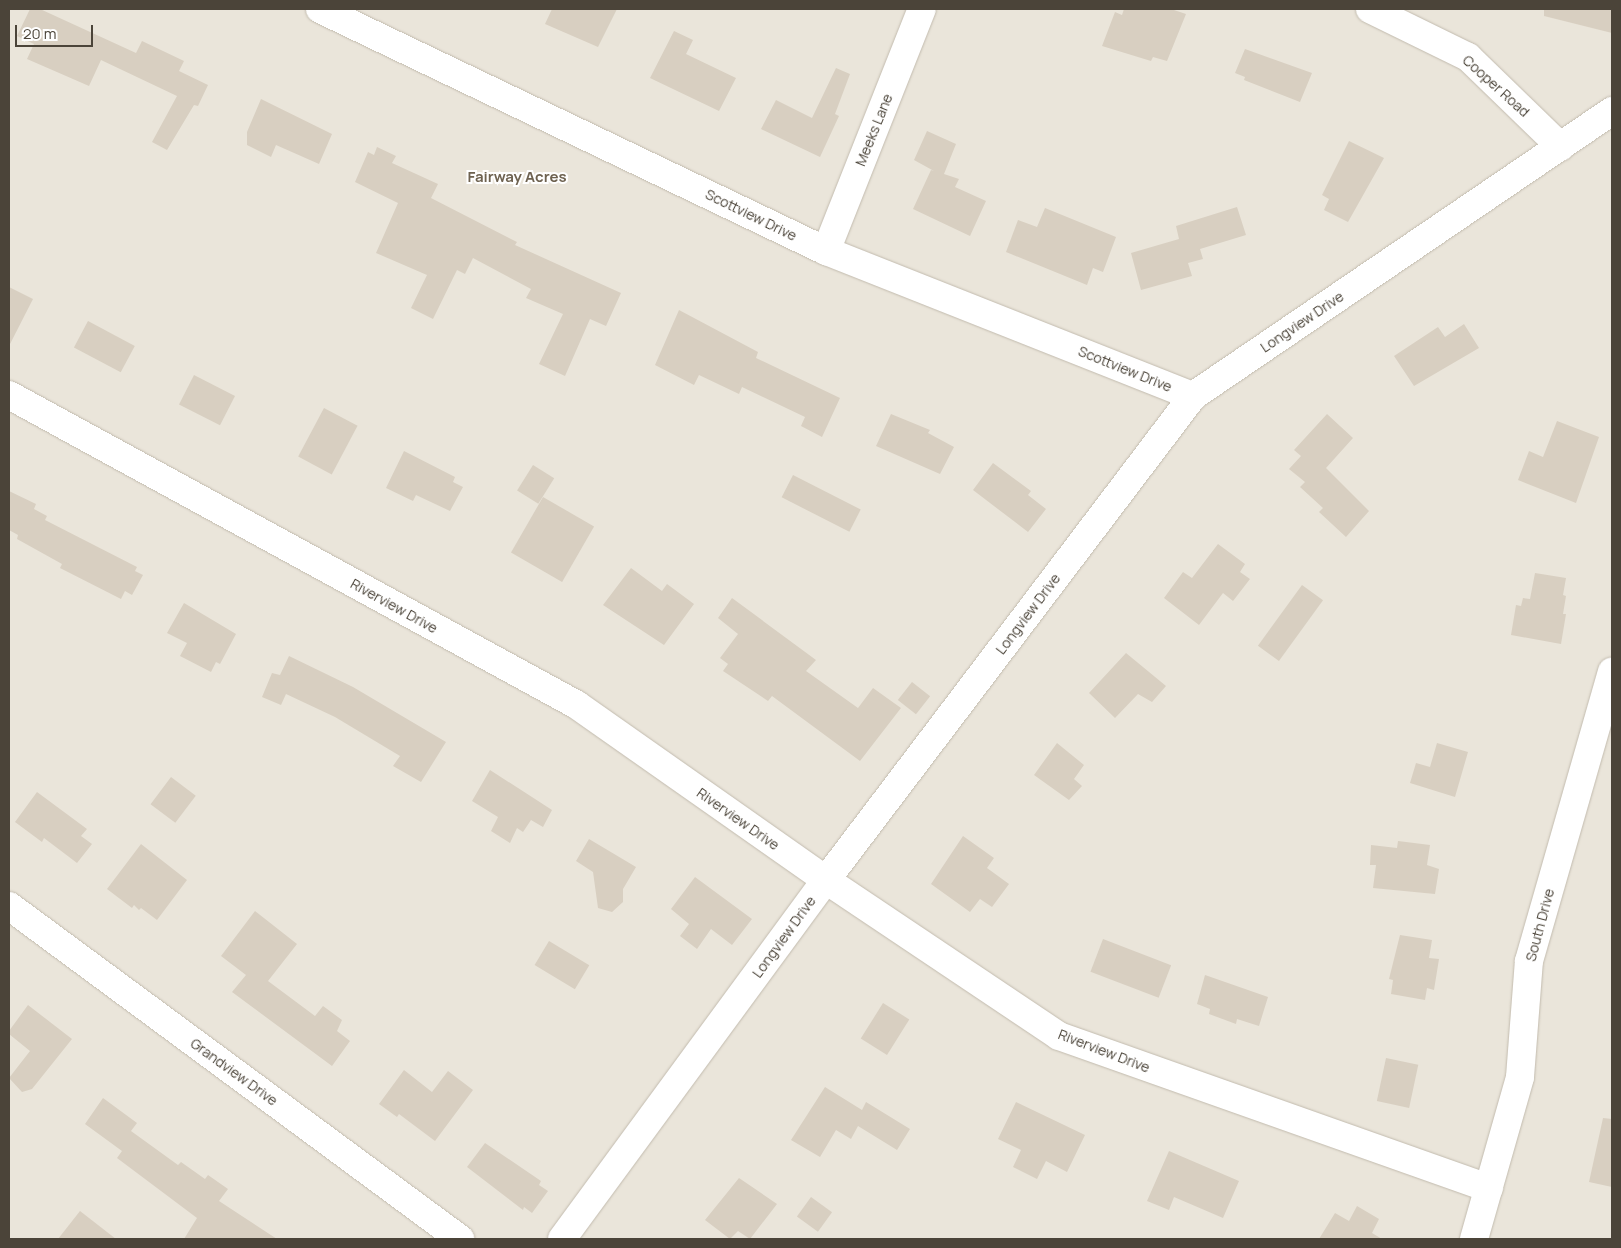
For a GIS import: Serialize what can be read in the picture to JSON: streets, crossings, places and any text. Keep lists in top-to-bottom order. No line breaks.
{"streets":{"street":["Cooper Road","Meeks Lane","Scottview Drive","Longview Drive","Riverview Drive","South Drive","Grandview Drive"]},"crossings":[["Cooper Road","Longview Drive"],["Meeks Lane","Scottview Drive"],["Scottview Drive","Longview Drive"],["Longview Drive","Riverview Drive"],["Riverview Drive","South Drive"]],"districts":["Fairway Acres"],"scale_bar":"20 m"}
